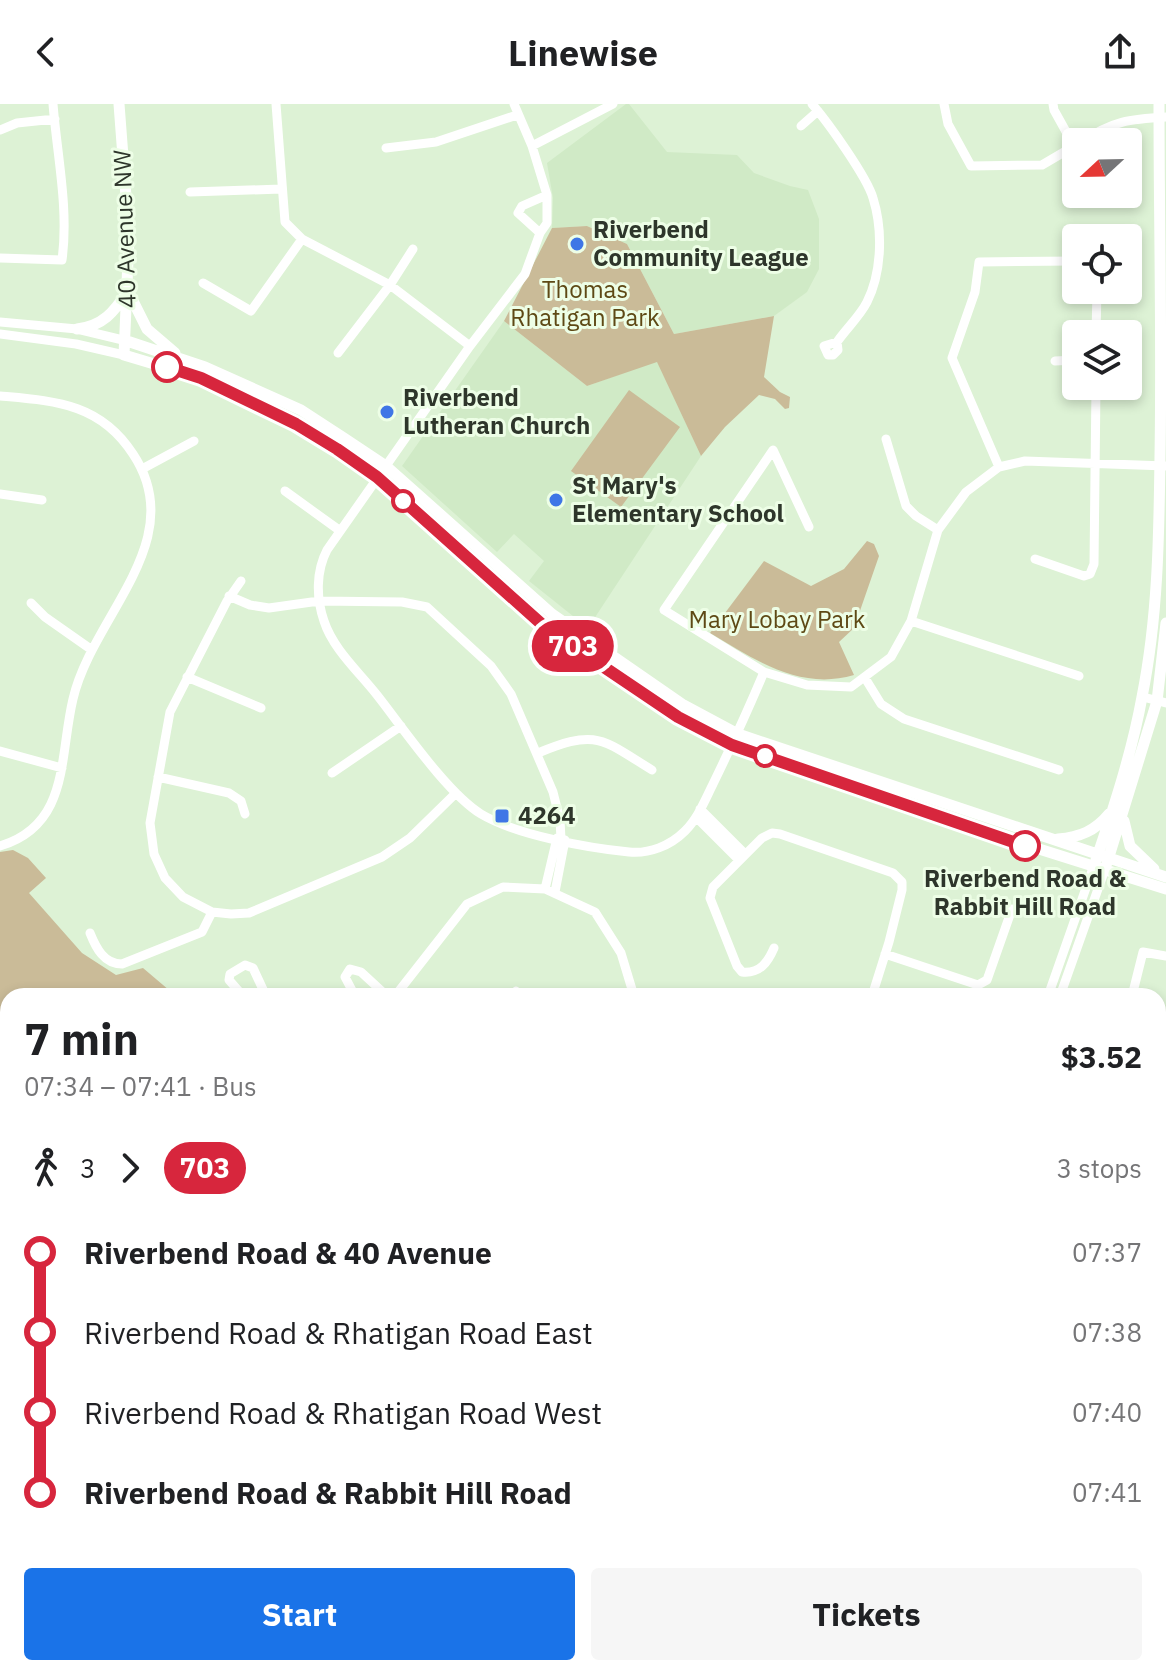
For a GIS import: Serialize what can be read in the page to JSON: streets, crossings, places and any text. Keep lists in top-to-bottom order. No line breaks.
{"streets":{"main road":["40 Avenue NW"]},"parks":["Thomas Rhatigan Park","Mary Lobay Park"],"places":{"other":["Riverbend Community League","Riverbend Lutheran Church","St Mary's Elementary School","Riverbend Road & Rabbit Hill Road"],"transit":["4264"]},"lines":["bus line 703"],"north":"left","page":{"header":"Linewise","on_map":"703","heading":["7 min","07:34 – 07:41 · Bus","$3.52"],"legs":["3","703","3 stops"],"list":[{"name":"Riverbend Road & 40 Avenue","value":"07:37"},{"name":"Riverbend Road & Rhatigan Road East","value":"07:38"},{"name":"Riverbend Road & Rhatigan Road West","value":"07:40"},{"name":"Riverbend Road & Rabbit Hill Road","value":"07:41"}],"buttons":["Start","Tickets"]}}
